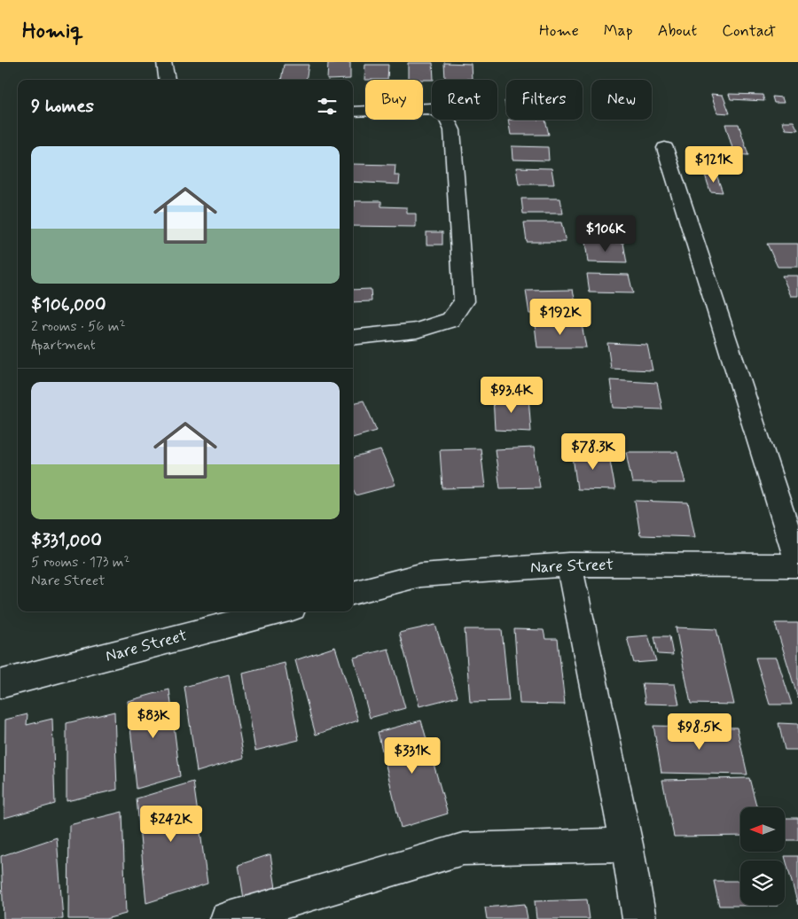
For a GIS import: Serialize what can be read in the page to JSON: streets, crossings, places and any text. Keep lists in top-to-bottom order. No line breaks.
{"streets":{"street":["Nare Street"]},"north":"left","page":{"header":"Homiq","nav":["Home","Map","About","Contact"],"chip":["Buy","Rent","Filters","New"],"heading":"9 homes","list":[{"name":"$106,000","note":"2 rooms · 56 m² · Apartment"},{"name":"$331,000","note":"5 rooms · 173 m² · Nare Street"}],"price":["$121K","$106K","$192K","$93.4K","$78.3K","$83K","$98.5K","$331K","$242K"]}}
